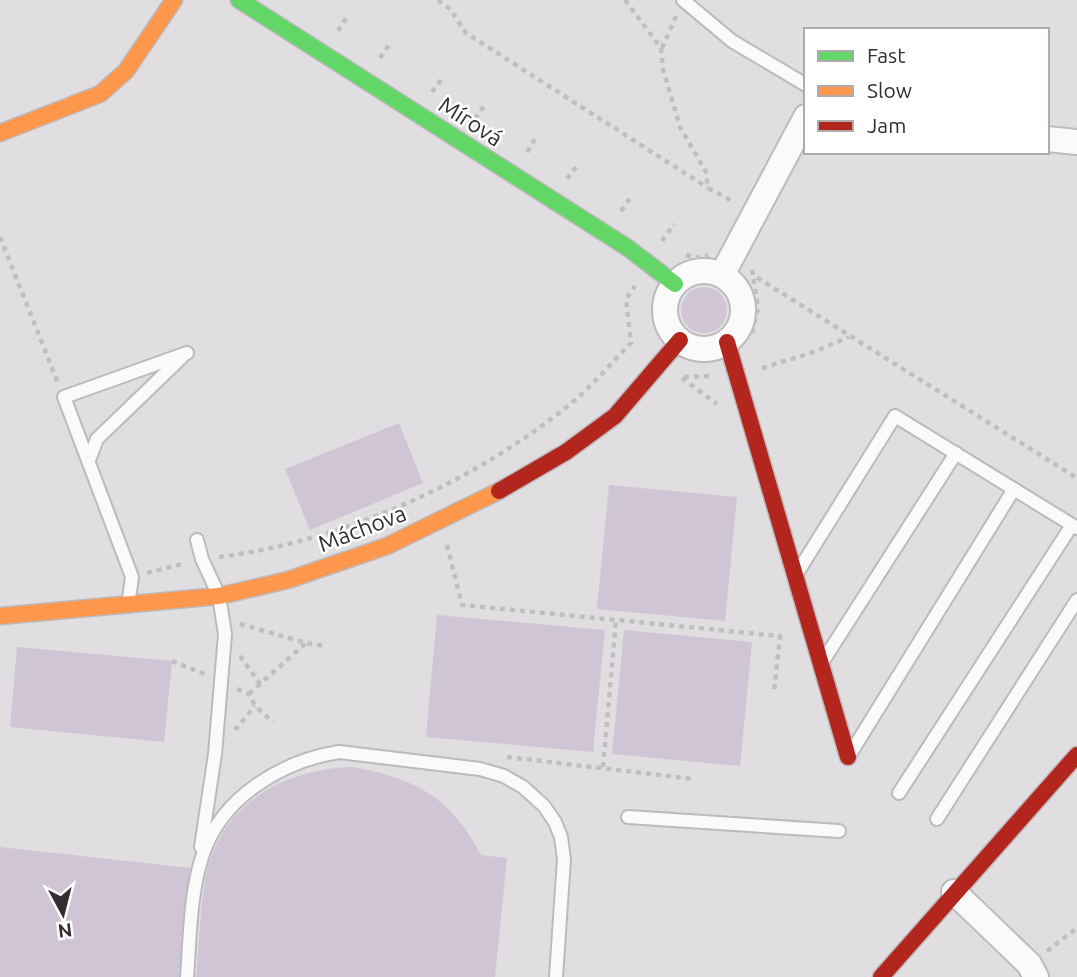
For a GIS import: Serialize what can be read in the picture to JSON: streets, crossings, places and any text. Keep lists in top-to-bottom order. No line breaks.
{"streets":{"street":["Mírová","Máchova"]},"crossings":[["Mírová","Máchova"]],"legend":["Fast","Slow","Jam"],"north":"bottom"}
